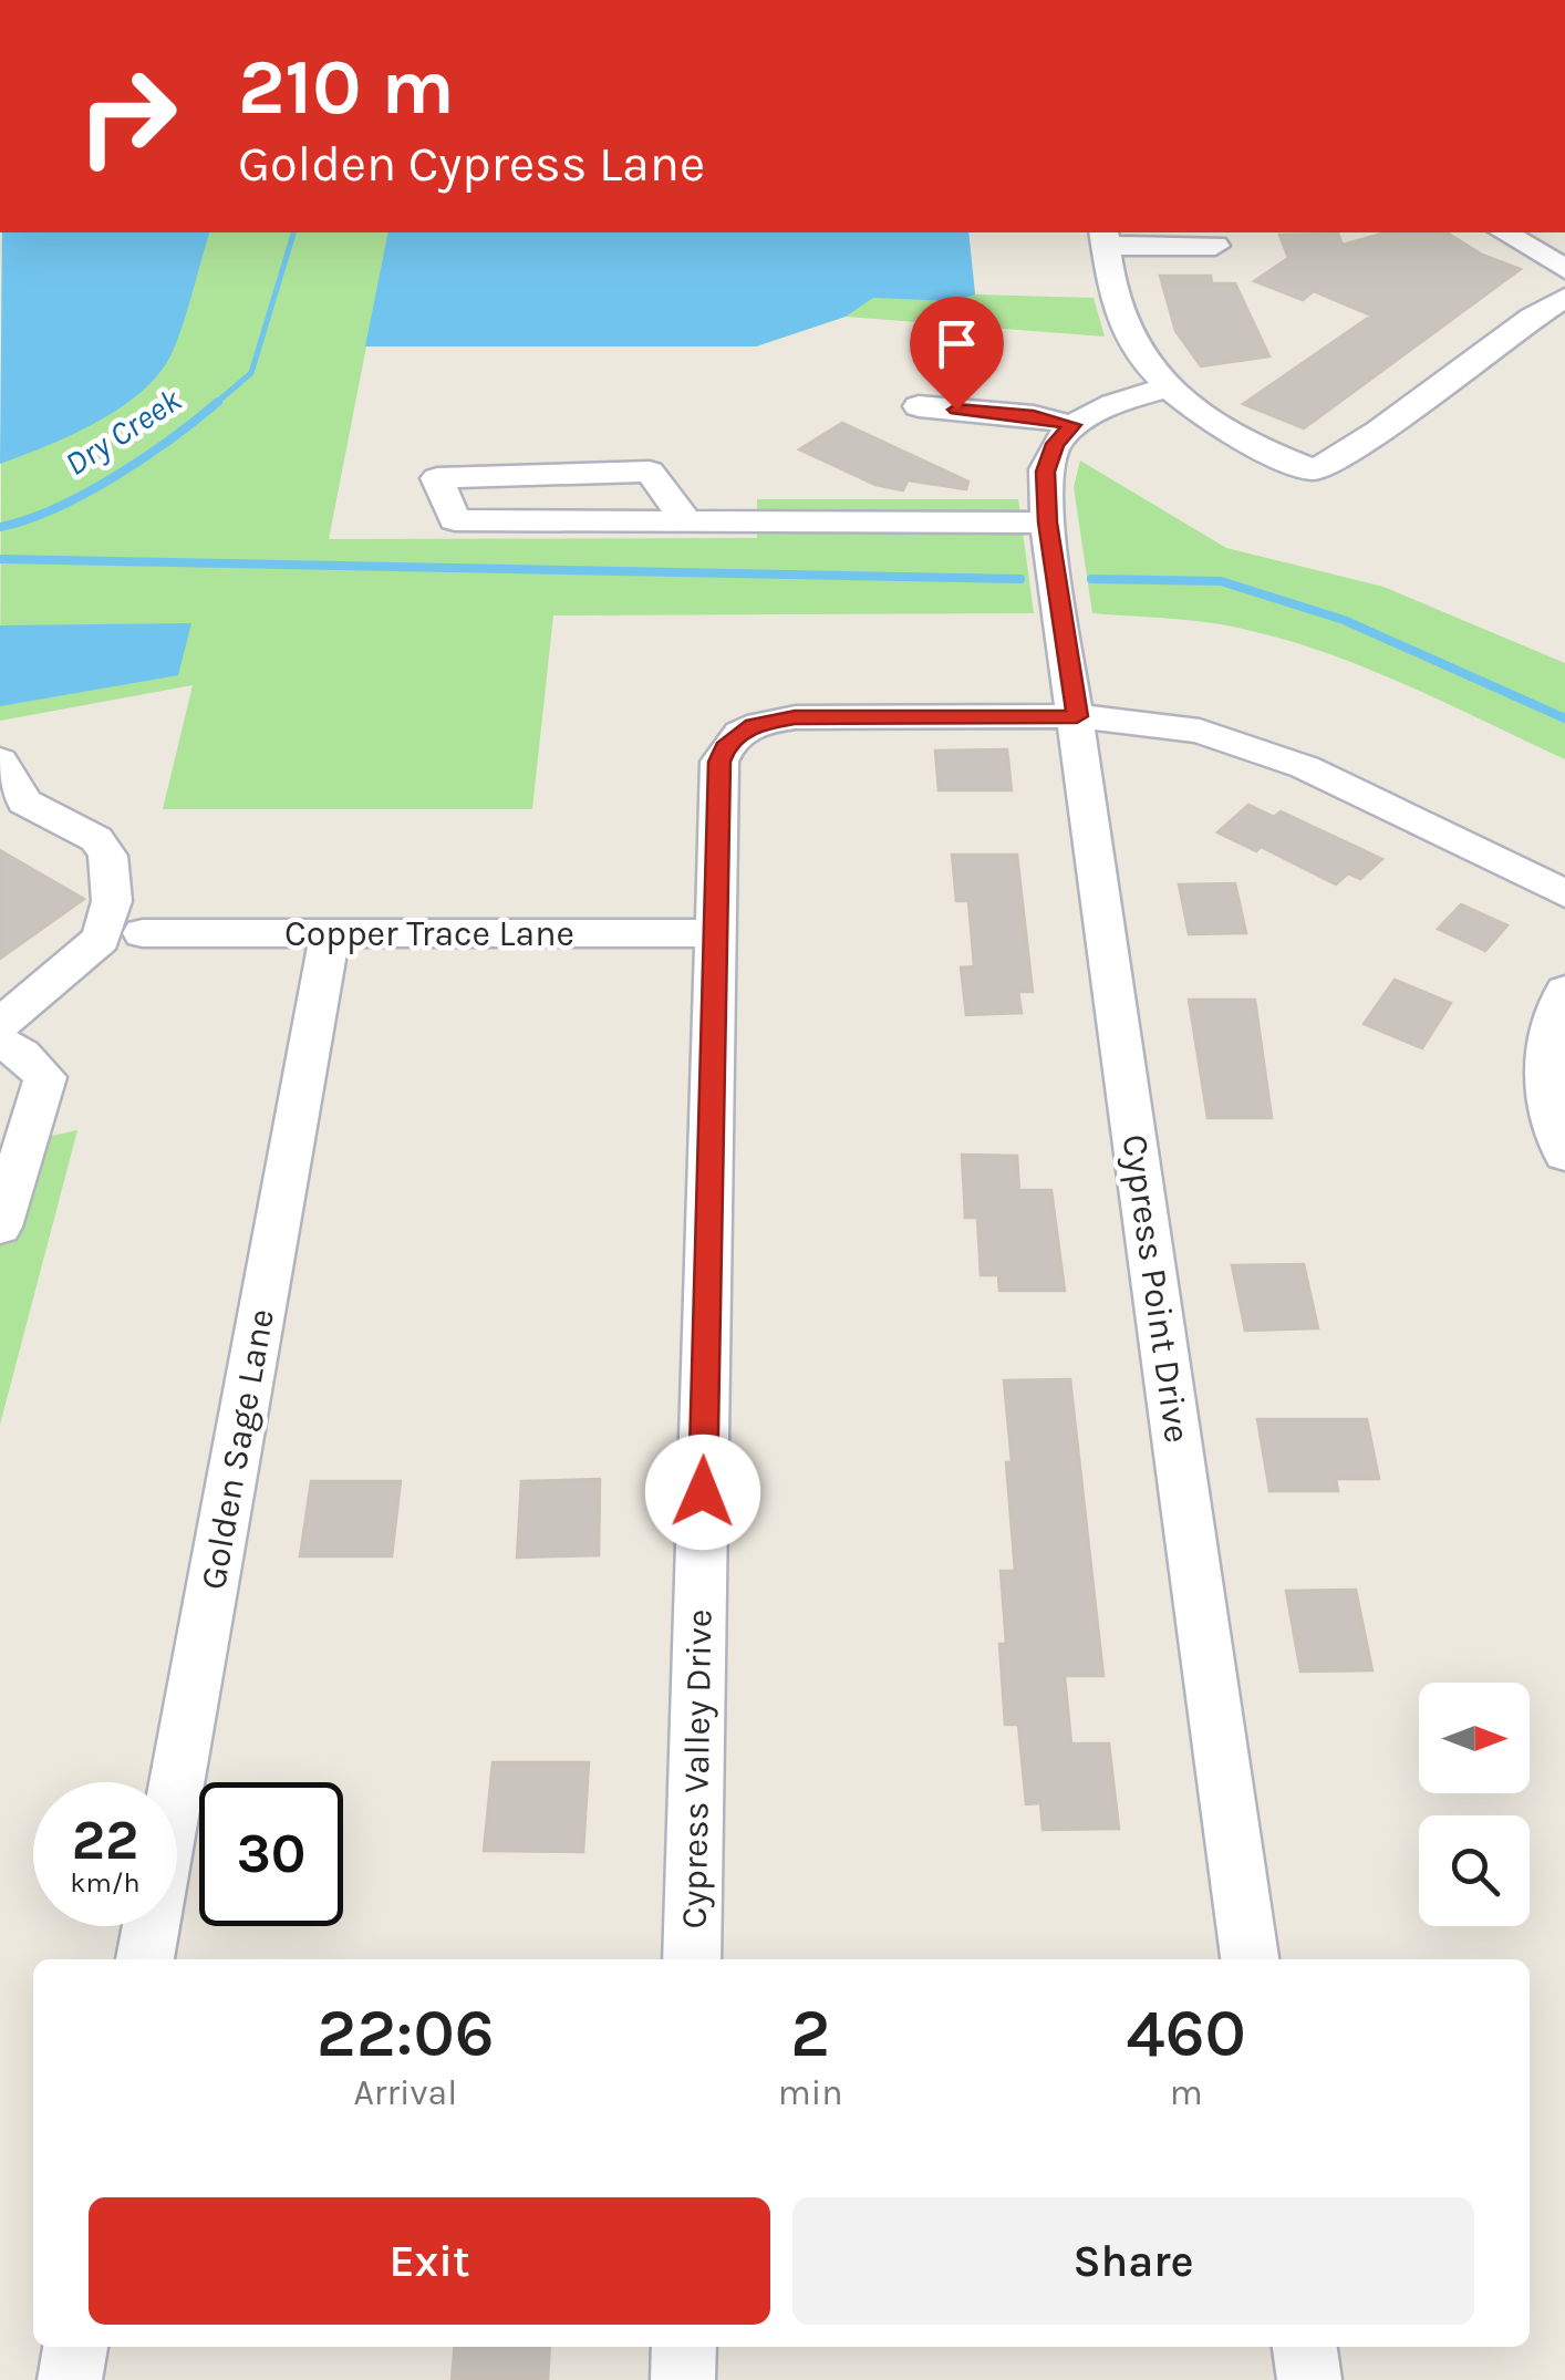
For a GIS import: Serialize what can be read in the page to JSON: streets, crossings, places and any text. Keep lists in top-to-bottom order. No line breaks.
{"streets":{"street":["Copper Trace Lane","Cypress Point Drive","Golden Sage Lane","Cypress Valley Drive"]},"crossings":[["Copper Trace Lane","Golden Sage Lane"],["Copper Trace Lane","Cypress Valley Drive"],["Cypress Point Drive","Cypress Valley Drive"]],"water":["Dry Creek"],"north":"right","page":{"turn":["210 m","Golden Cypress Lane"],"speed":"22 km/h","limit":"30","eta":["22:06","Arrival","2","min","460","m"],"buttons":["Exit","Share"]}}
